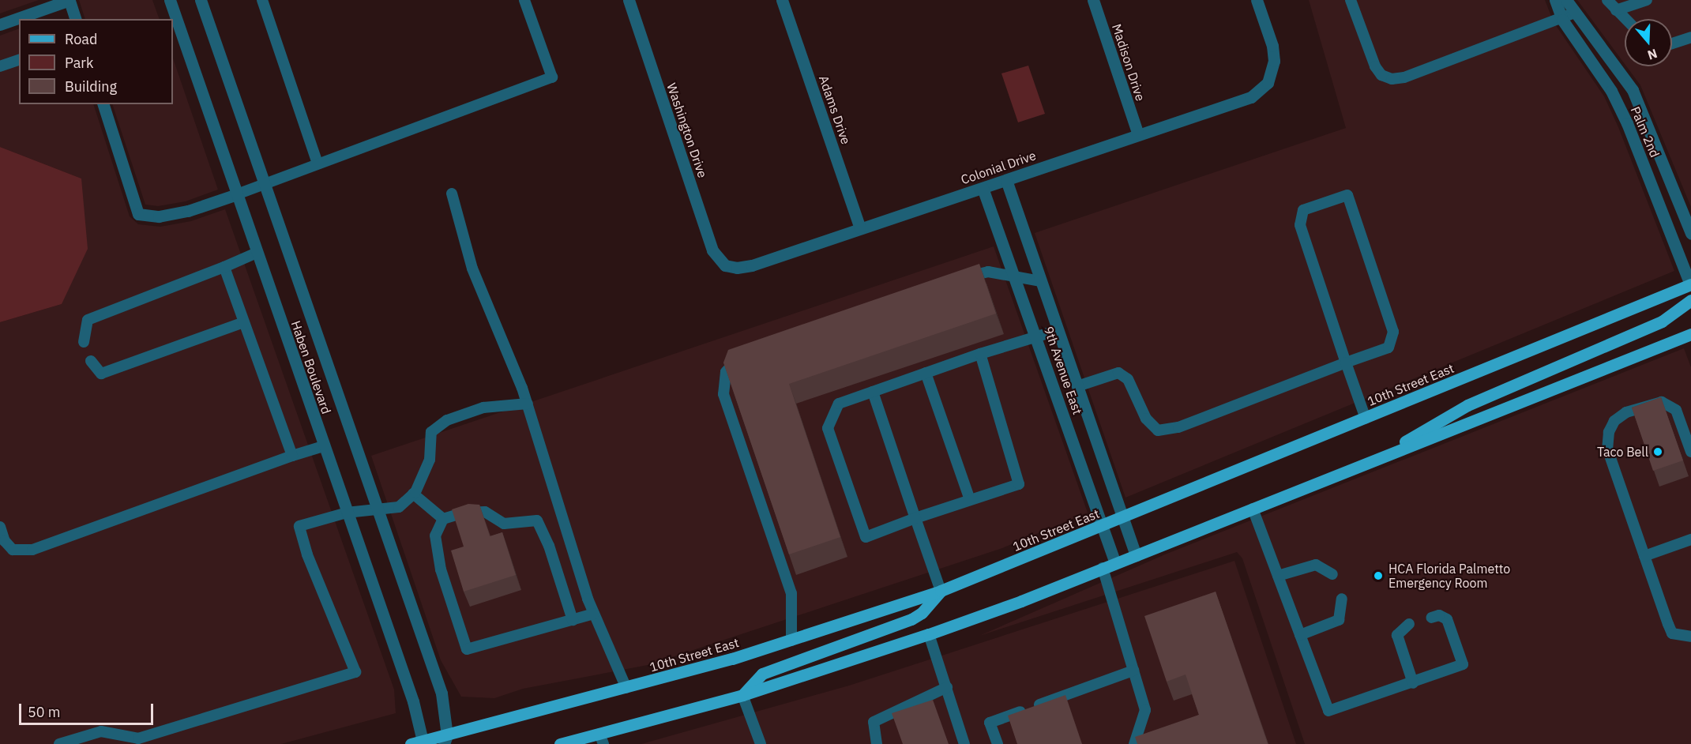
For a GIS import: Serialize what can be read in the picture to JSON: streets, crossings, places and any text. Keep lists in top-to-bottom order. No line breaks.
{"streets":{"main road":["10th Street East"],"street":["Madison Drive","Adams Drive","Washington Drive","Palm 2nd","Colonial Drive","Haben Boulevard","9th Avenue East"]},"crossings":[["Madison Drive","Colonial Drive"],["Adams Drive","Colonial Drive"],["Washington Drive","Colonial Drive"],["Palm 2nd","10th Street East"],["Colonial Drive","9th Avenue East"],["Haben Boulevard","10th Street East"],["9th Avenue East","10th Street East"]],"places":["Taco Bell","HCA Florida Palmetto Emergency Room"],"legend":["Road","Park","Building"],"scale_bar":"50 m","north":"bottom"}
